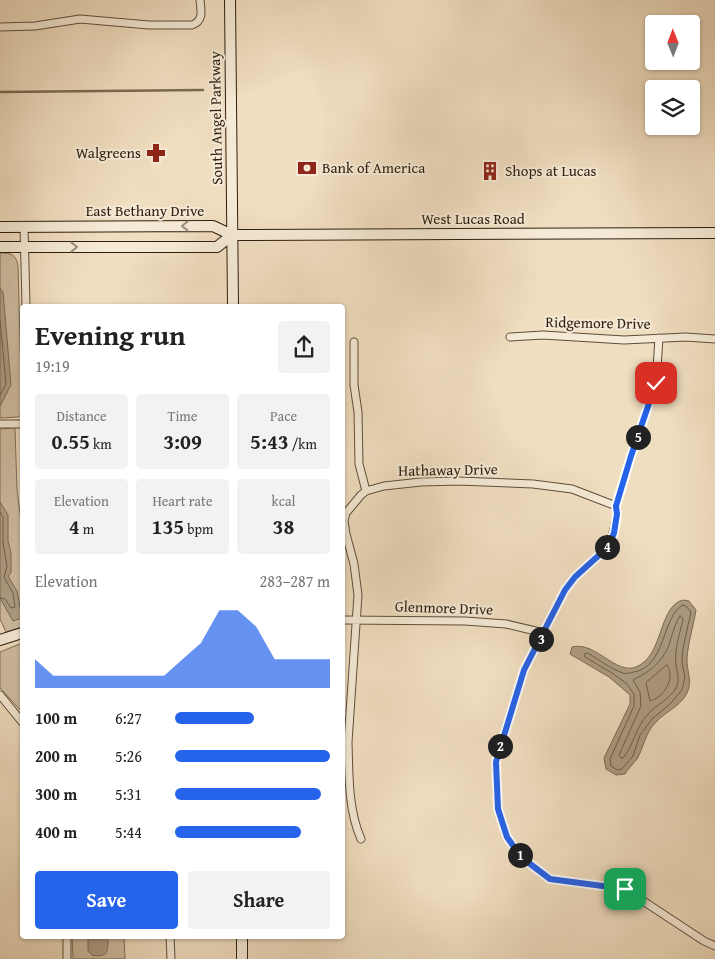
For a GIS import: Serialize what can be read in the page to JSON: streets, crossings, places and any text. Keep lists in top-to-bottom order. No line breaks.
{"streets":{"main road":["South Angel Parkway","East Bethany Drive","West Lucas Road"],"street":["Ridgemore Drive","Hathaway Drive","Glenmore Drive"]},"crossings":[["South Angel Parkway","East Bethany Drive"],["South Angel Parkway","West Lucas Road"],["East Bethany Drive","West Lucas Road"]],"places":{"pharmacy":["Walgreens"],"bank":["Bank of America"],"building":["Shops at Lucas"]},"north":"top","page":{"heading":["Evening run","19:19"],"stats":[["Distance","0.55 km"],["Time","3:09"],["Pace","5:43 /km"],["Elevation","4 m"],["Heart rate","135 bpm"],["kcal","38"]],"pins":["5","4","3","2","1"],"chart":["Elevation","283–287 m"],"list":[{"name":"100 m","note":"6:27"},{"name":"200 m","note":"5:26"},{"name":"300 m","note":"5:31"},{"name":"400 m","note":"5:44"}],"buttons":["Save","Share"]}}
